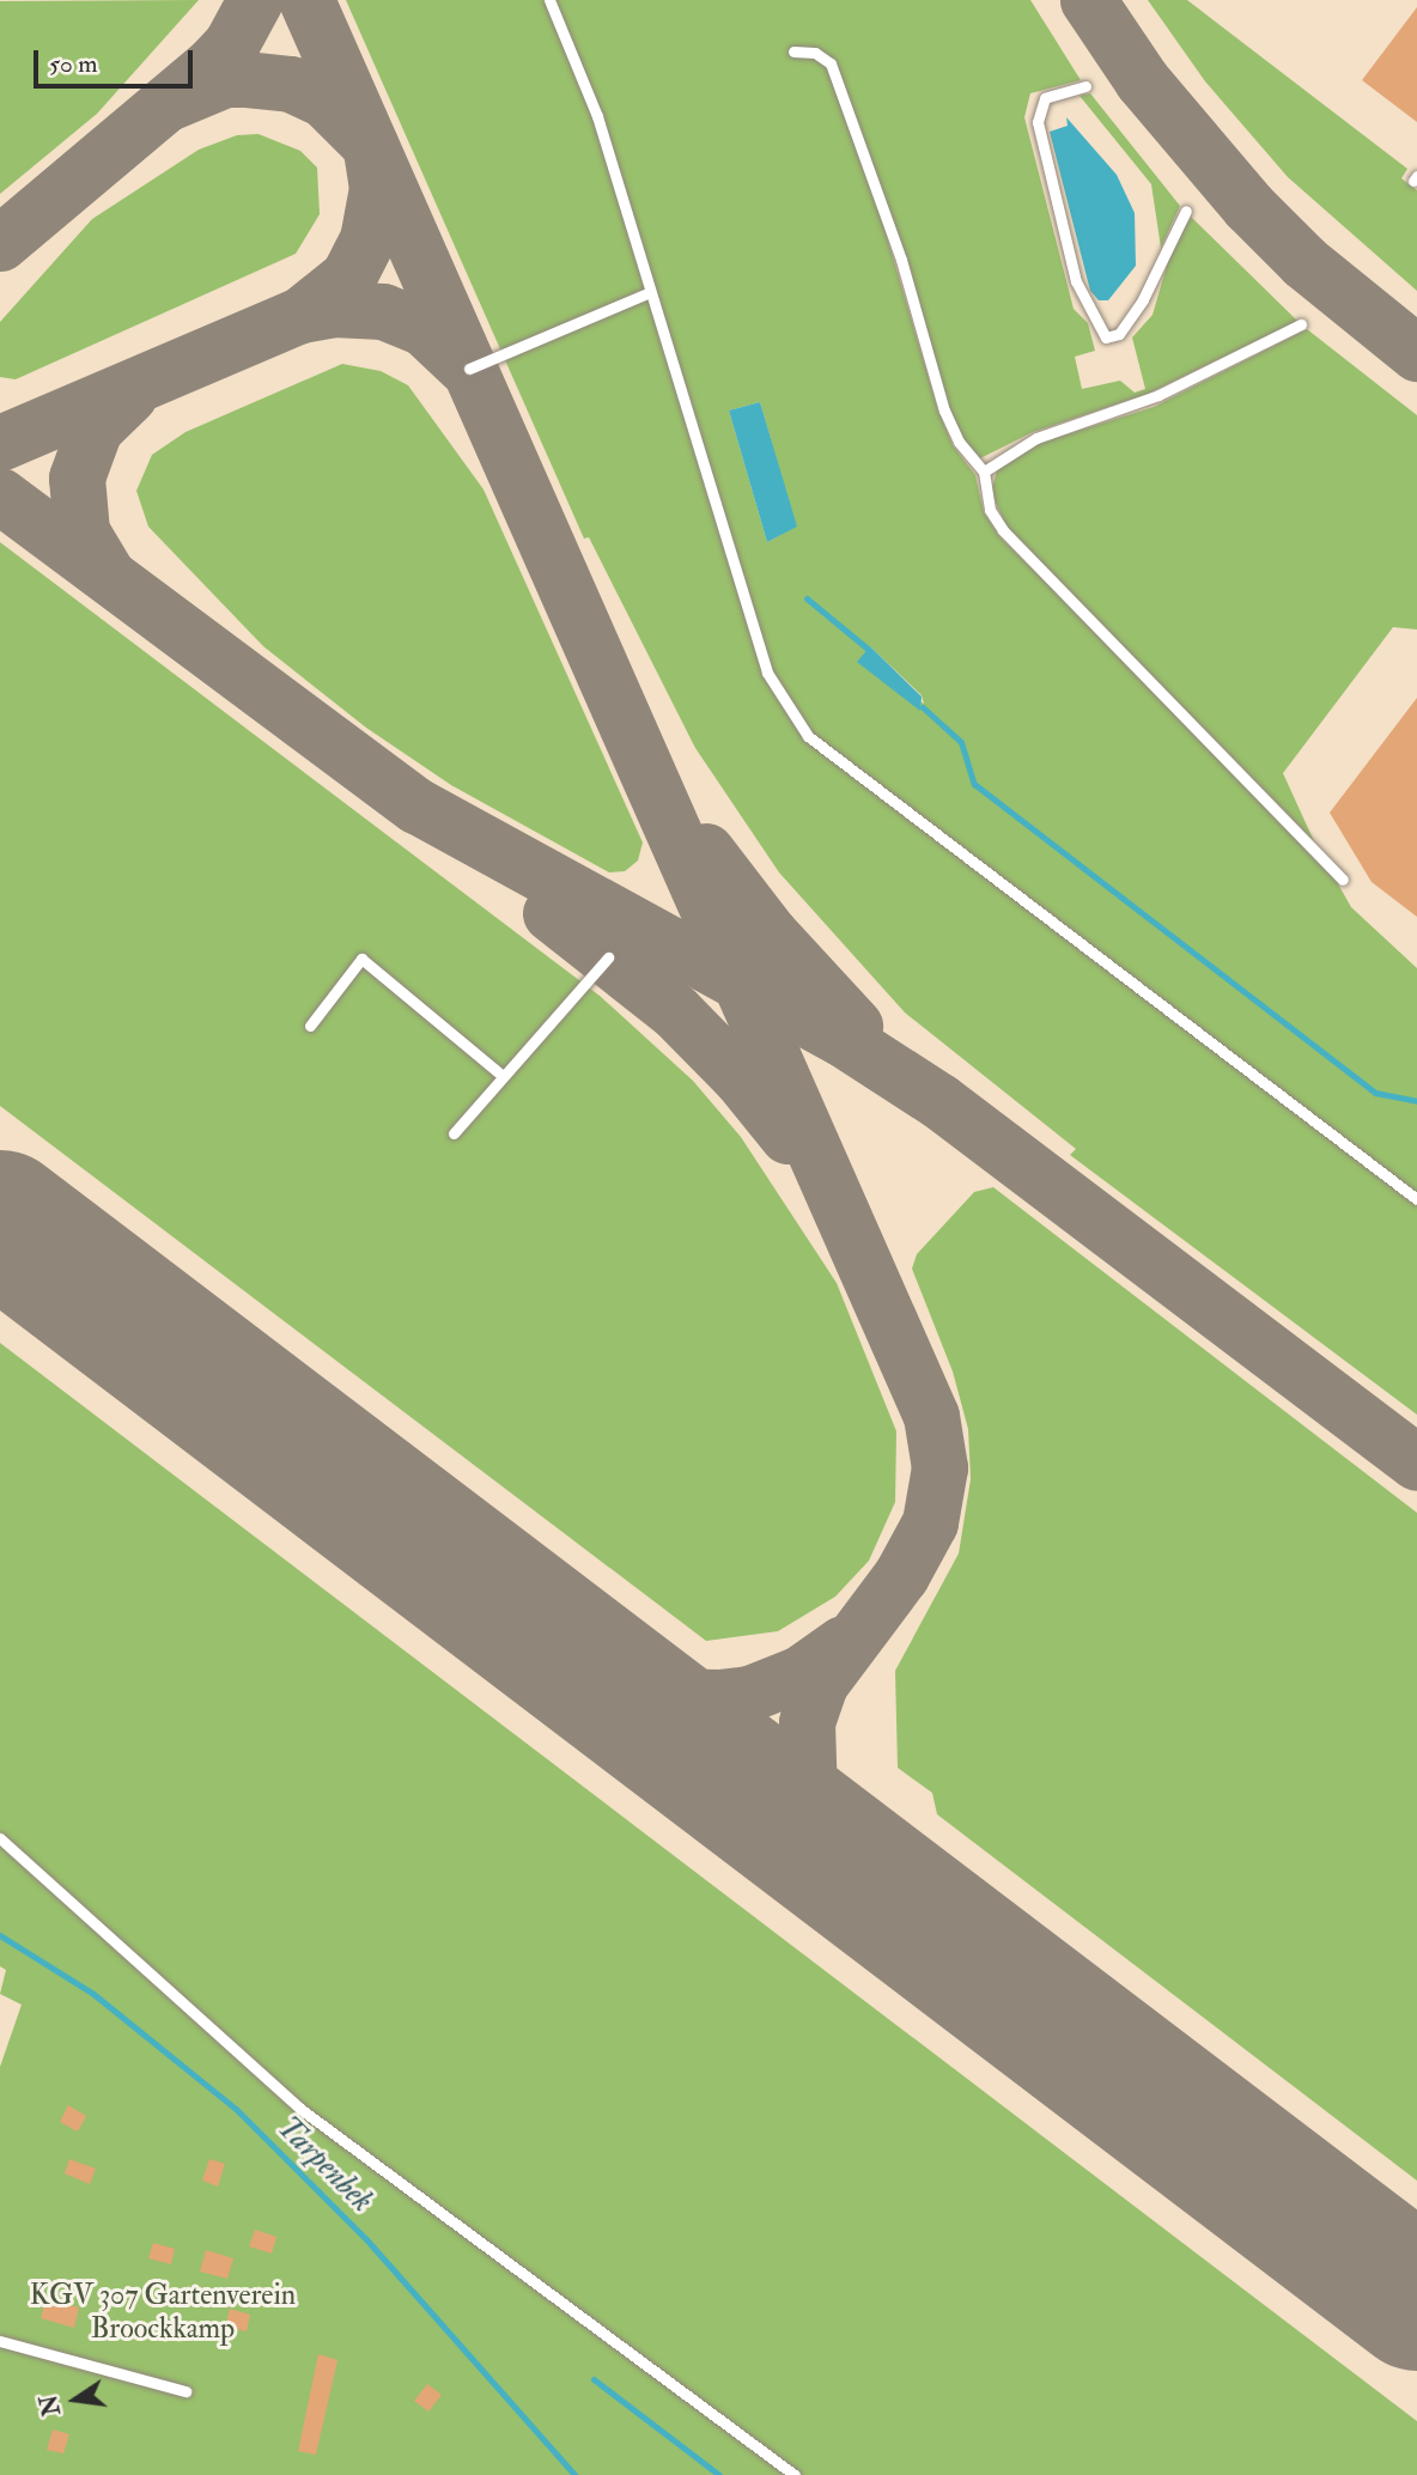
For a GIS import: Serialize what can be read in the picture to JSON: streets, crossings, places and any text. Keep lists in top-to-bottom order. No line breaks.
{"water":["Tarpenbek"],"parks":["KGV 307 Gartenverein Broockkamp"],"scale_bar":"50 m","north":"left"}
